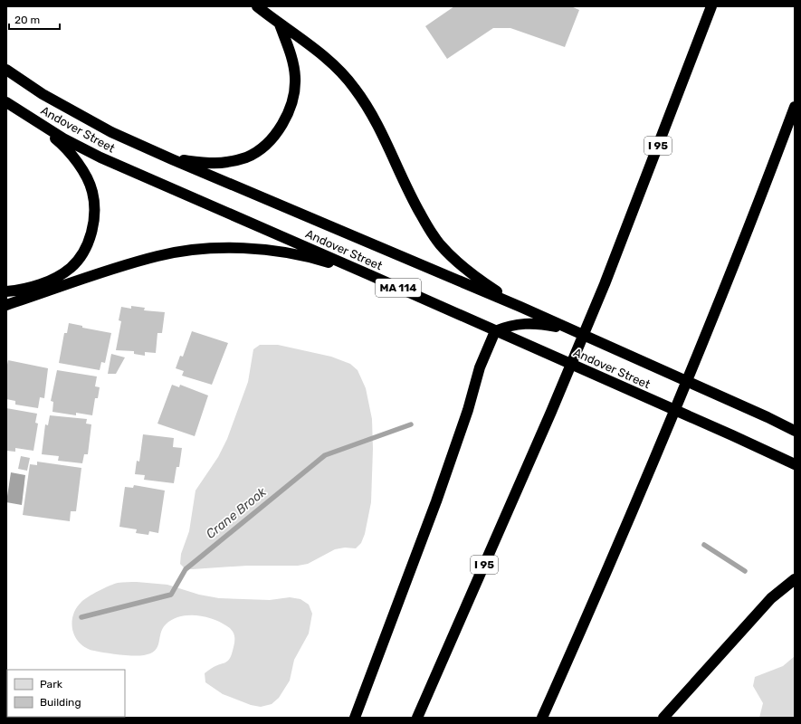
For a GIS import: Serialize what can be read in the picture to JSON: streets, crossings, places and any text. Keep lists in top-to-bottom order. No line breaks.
{"streets":{"highway":["Andover Street","I 95","MA 114"]},"water":["Crane Brook"],"legend":["Park","Building"],"scale_bar":"20 m"}
